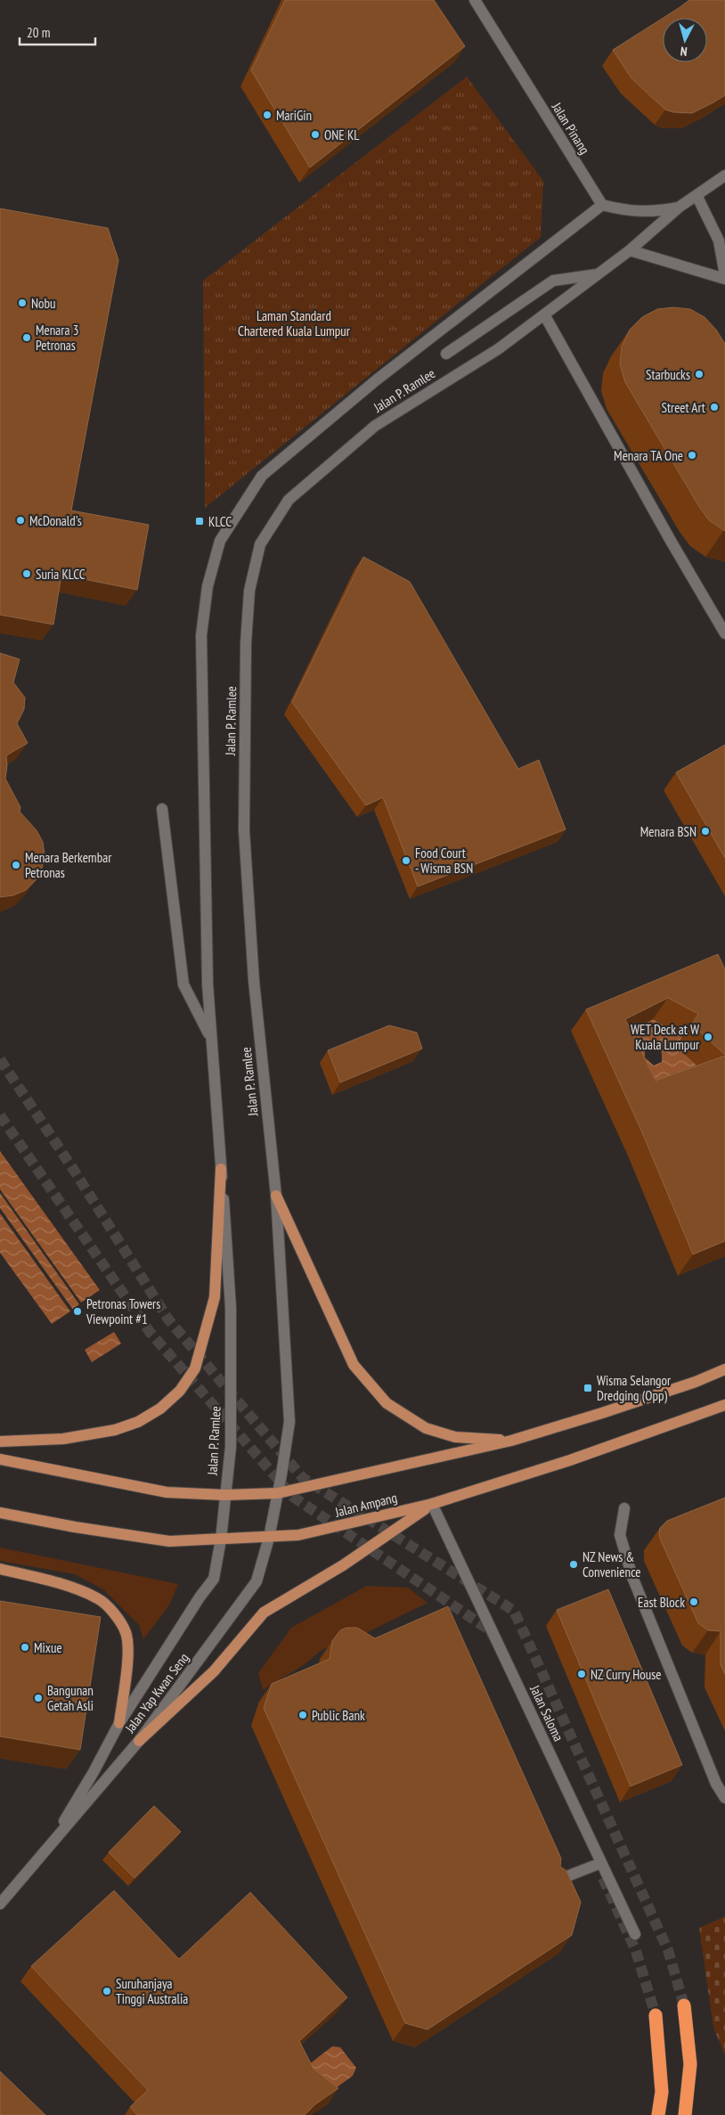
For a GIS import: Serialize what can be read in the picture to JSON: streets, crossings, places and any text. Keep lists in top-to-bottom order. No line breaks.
{"streets":{"main road":["Jalan Ampang"],"street":["Jalan Pinang","Jalan P. Ramlee","Jalan Yap Kwan Seng","Jalan Saloma"]},"crossings":[["Jalan Pinang","Jalan P. Ramlee"],["Jalan P. Ramlee","Jalan Ampang"],["Jalan P. Ramlee","Jalan Yap Kwan Seng"],["Jalan Ampang","Jalan Yap Kwan Seng"],["Jalan Ampang","Jalan Saloma"]],"parks":["Laman Standard Chartered Kuala Lumpur"],"places":{"other":["MariGin","ONE KL","Nobu","Menara 3 Petronas","Starbucks","Street Art","Menara TA One","McDonald's","Suria KLCC","Menara BSN","Food Court - Wisma BSN","Menara Berkembar Petronas","WET Deck at W Kuala Lumpur","Petronas Towers Viewpoint #1","NZ News & Convenience","East Block","Mixue","NZ Curry House","Bangunan Getah Asli","Public Bank","Suruhanjaya Tinggi Australia"],"transit":["KLCC","Wisma Selangor Dredging (Opp)"]},"scale_bar":"20 m","north":"bottom"}
